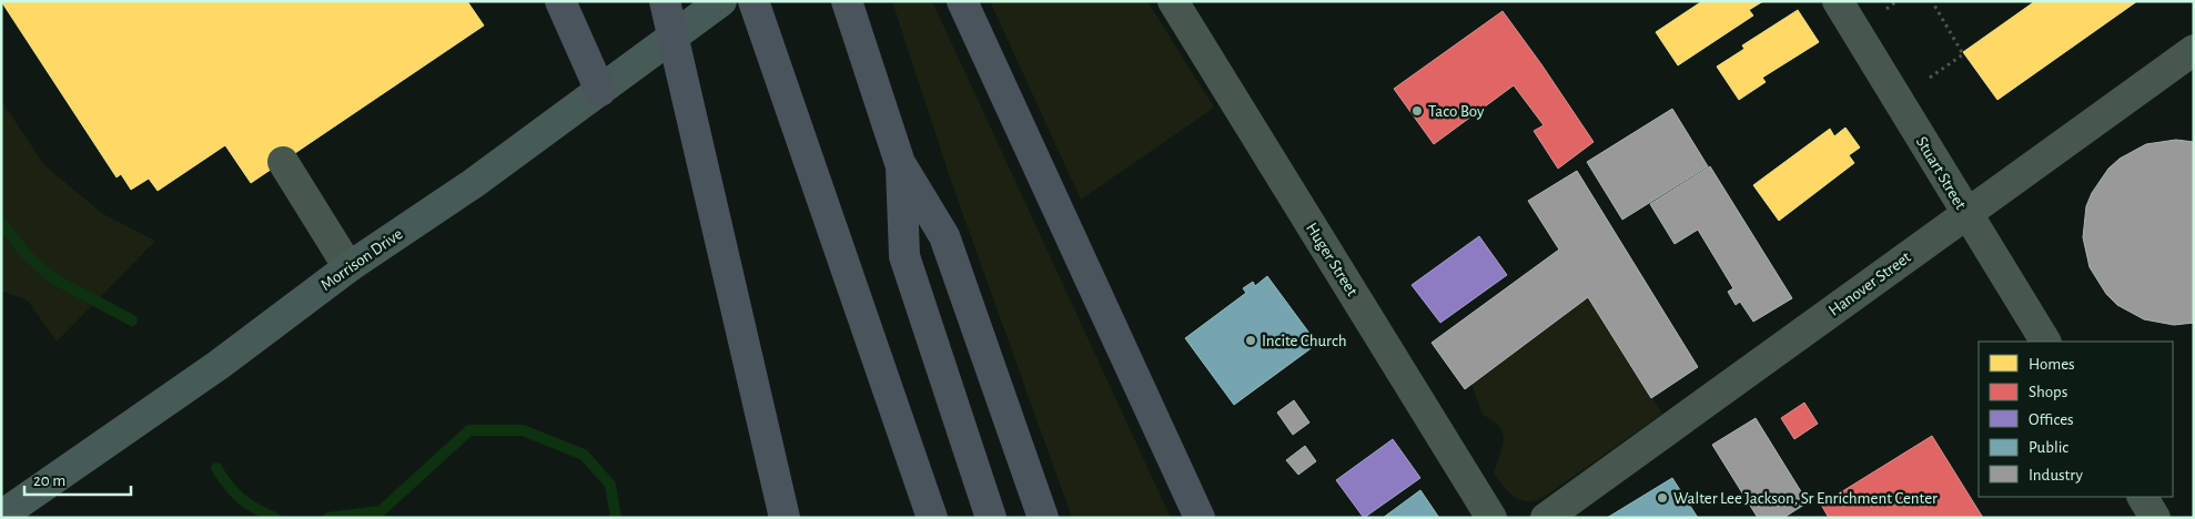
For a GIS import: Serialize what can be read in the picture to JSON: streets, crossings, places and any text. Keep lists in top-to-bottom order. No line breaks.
{"streets":{"main road":["Morrison Drive"],"street":["Stuart Street","Huger Street","Hanover Street"]},"crossings":[["Stuart Street","Hanover Street"]],"places":["Taco Boy","Incite Church","Walter Lee Jackson, Sr Enrichment Center"],"legend":["Homes","Shops","Offices","Public","Industry"],"scale_bar":"20 m"}
